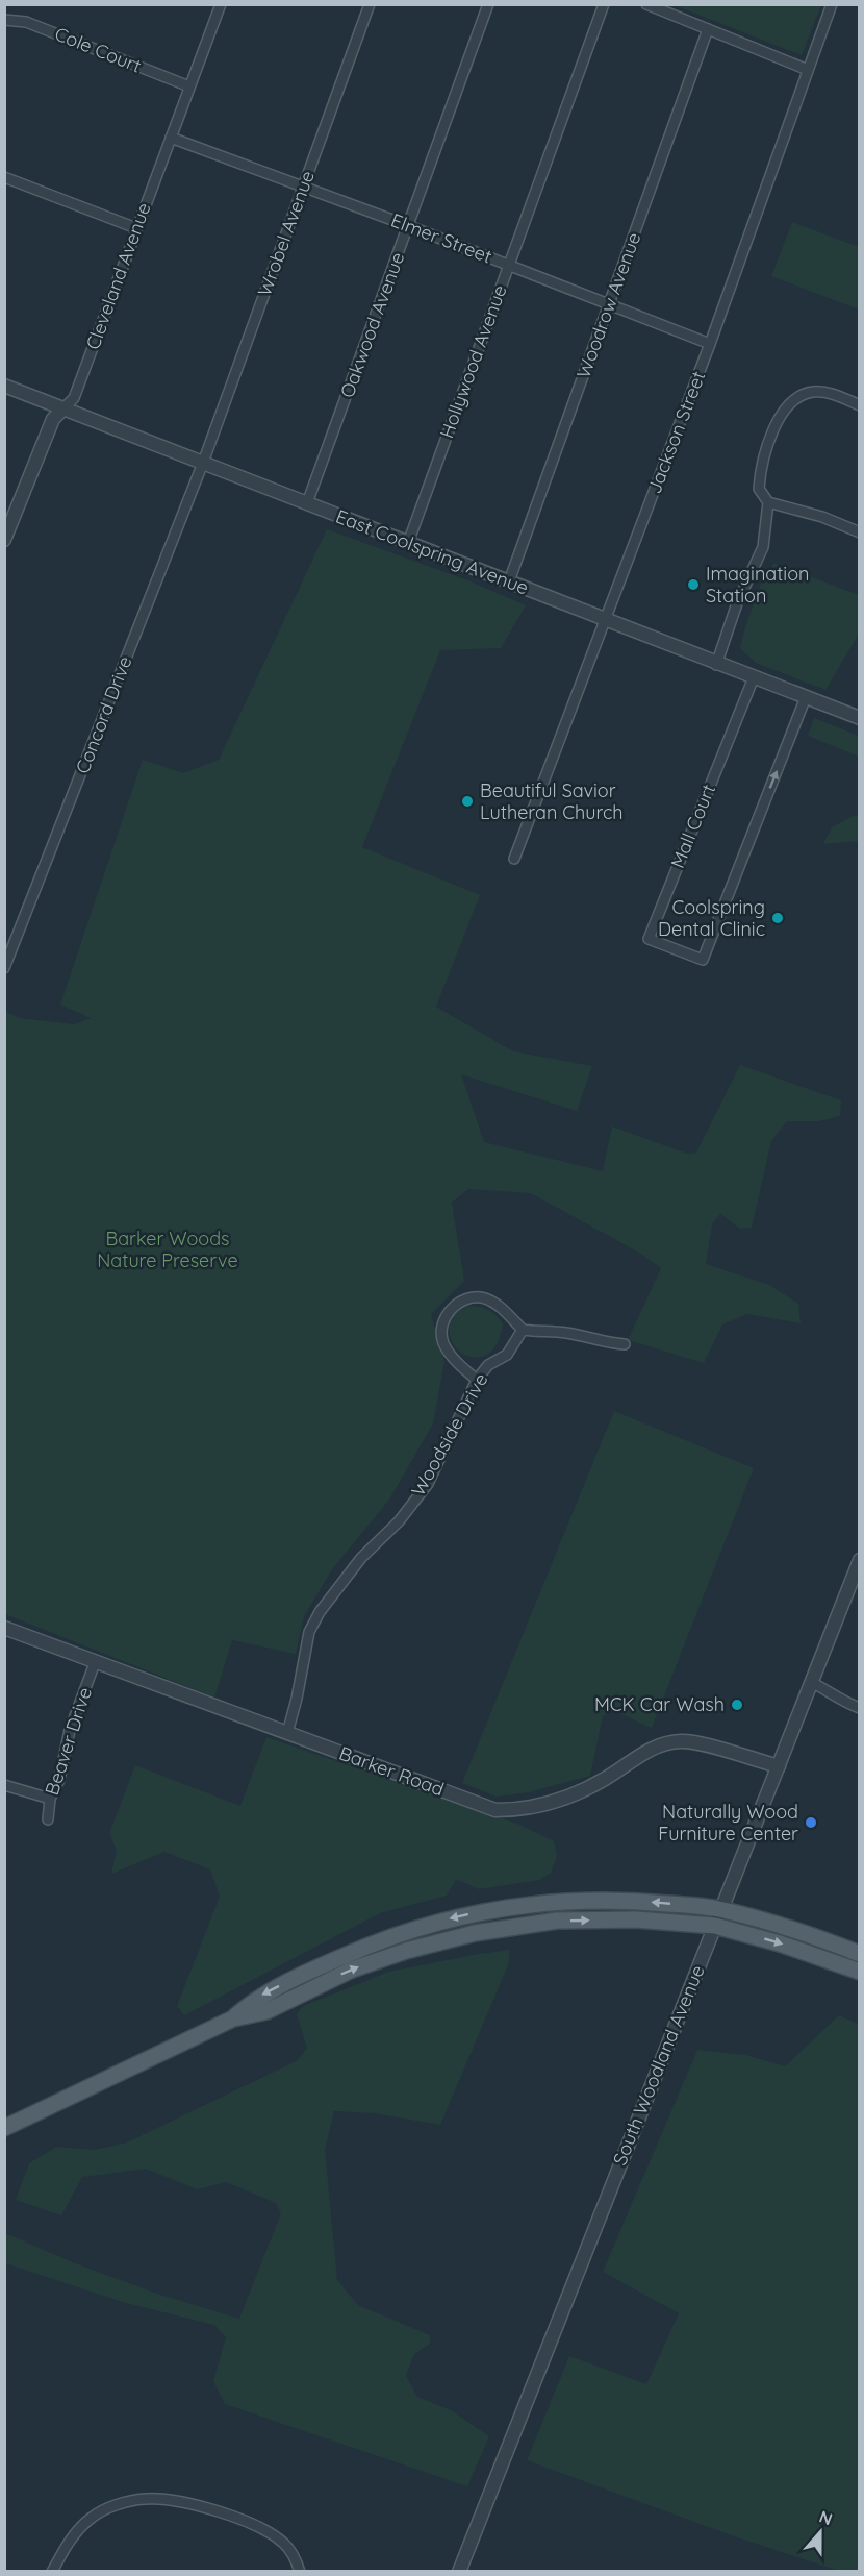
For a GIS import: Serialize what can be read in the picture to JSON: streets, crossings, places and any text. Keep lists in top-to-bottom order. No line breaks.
{"streets":{"street":["Cole Court","Wrobel Avenue","Elmer Street","Cleveland Avenue","Woodrow Avenue","Oakwood Avenue","Hollywood Avenue","Jackson Street","East Coolspring Avenue","Concord Drive","Mall Court","Woodside Drive","Beaver Drive","Barker Road","South Woodland Avenue"]},"crossings":[["Cole Court","Cleveland Avenue"],["Wrobel Avenue","Elmer Street"],["Wrobel Avenue","East Coolspring Avenue"],["Wrobel Avenue","Concord Drive"],["Elmer Street","Cleveland Avenue"],["Elmer Street","Woodrow Avenue"],["Elmer Street","Oakwood Avenue"],["Elmer Street","Hollywood Avenue"],["Elmer Street","Jackson Street"],["Cleveland Avenue","East Coolspring Avenue"],["Woodrow Avenue","East Coolspring Avenue"],["Oakwood Avenue","East Coolspring Avenue"],["Hollywood Avenue","East Coolspring Avenue"],["Jackson Street","East Coolspring Avenue"],["East Coolspring Avenue","Concord Drive"],["East Coolspring Avenue","Mall Court"],["Woodside Drive","Barker Road"],["Beaver Drive","Barker Road"],["Barker Road","South Woodland Avenue"]],"parks":["Barker Woods Nature Preserve"],"places":["Imagination Station","Beautiful Savior Lutheran Church","Coolspring Dental Clinic","MCK Car Wash","Naturally Wood Furniture Center"],"north":"top"}
